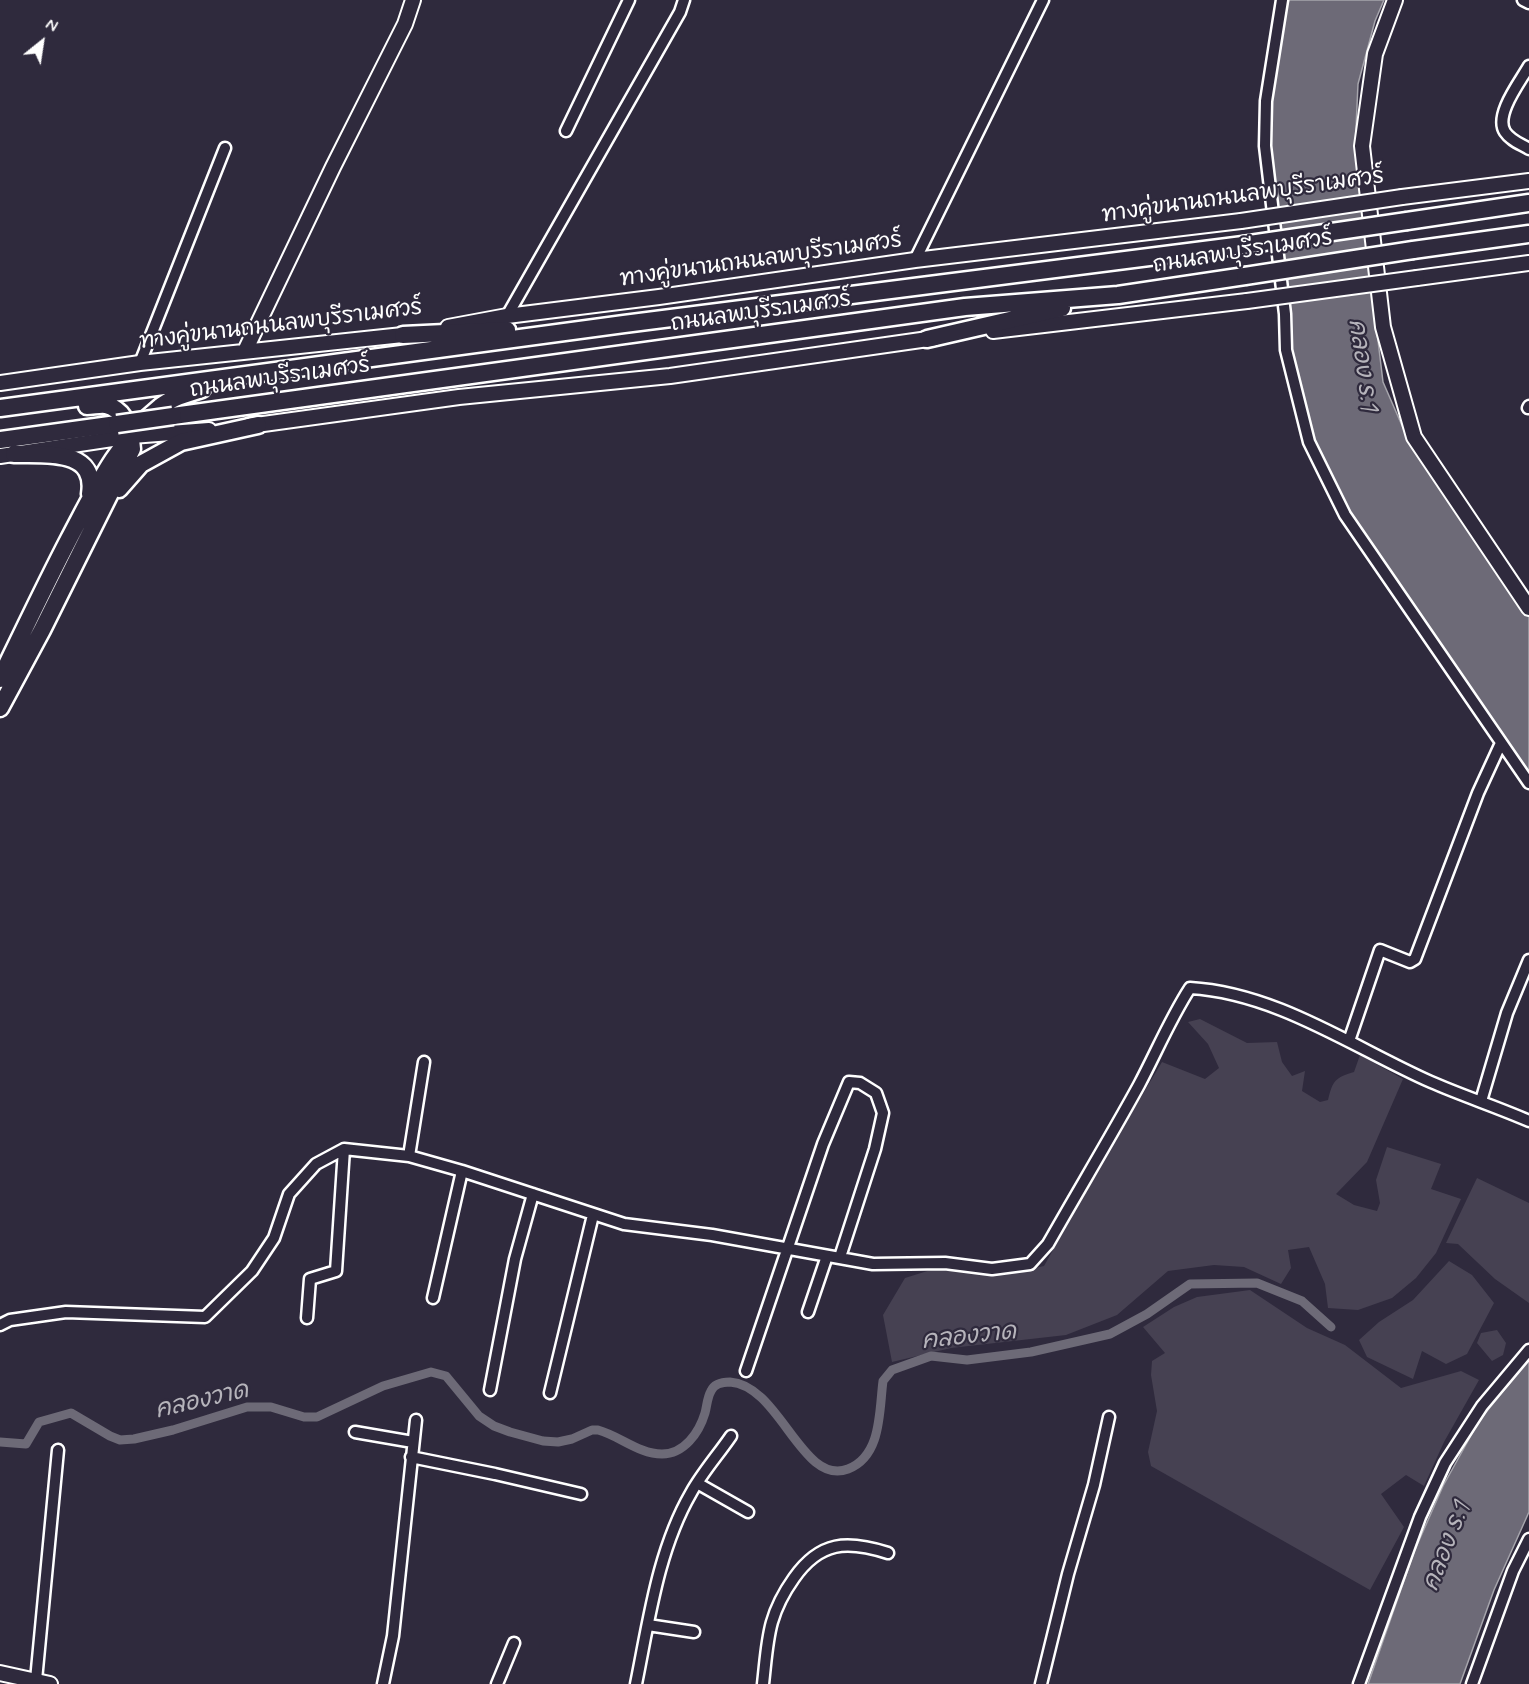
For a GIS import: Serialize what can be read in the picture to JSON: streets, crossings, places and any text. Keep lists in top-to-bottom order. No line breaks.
{"streets":{"main road":["ทางคู่ขนานถนนลพบุรีราเมศวร์","ถนนลพบุรีราเมศวร์"]},"water":["คลอง ร.1","คลองวาด"],"north":"top right"}
